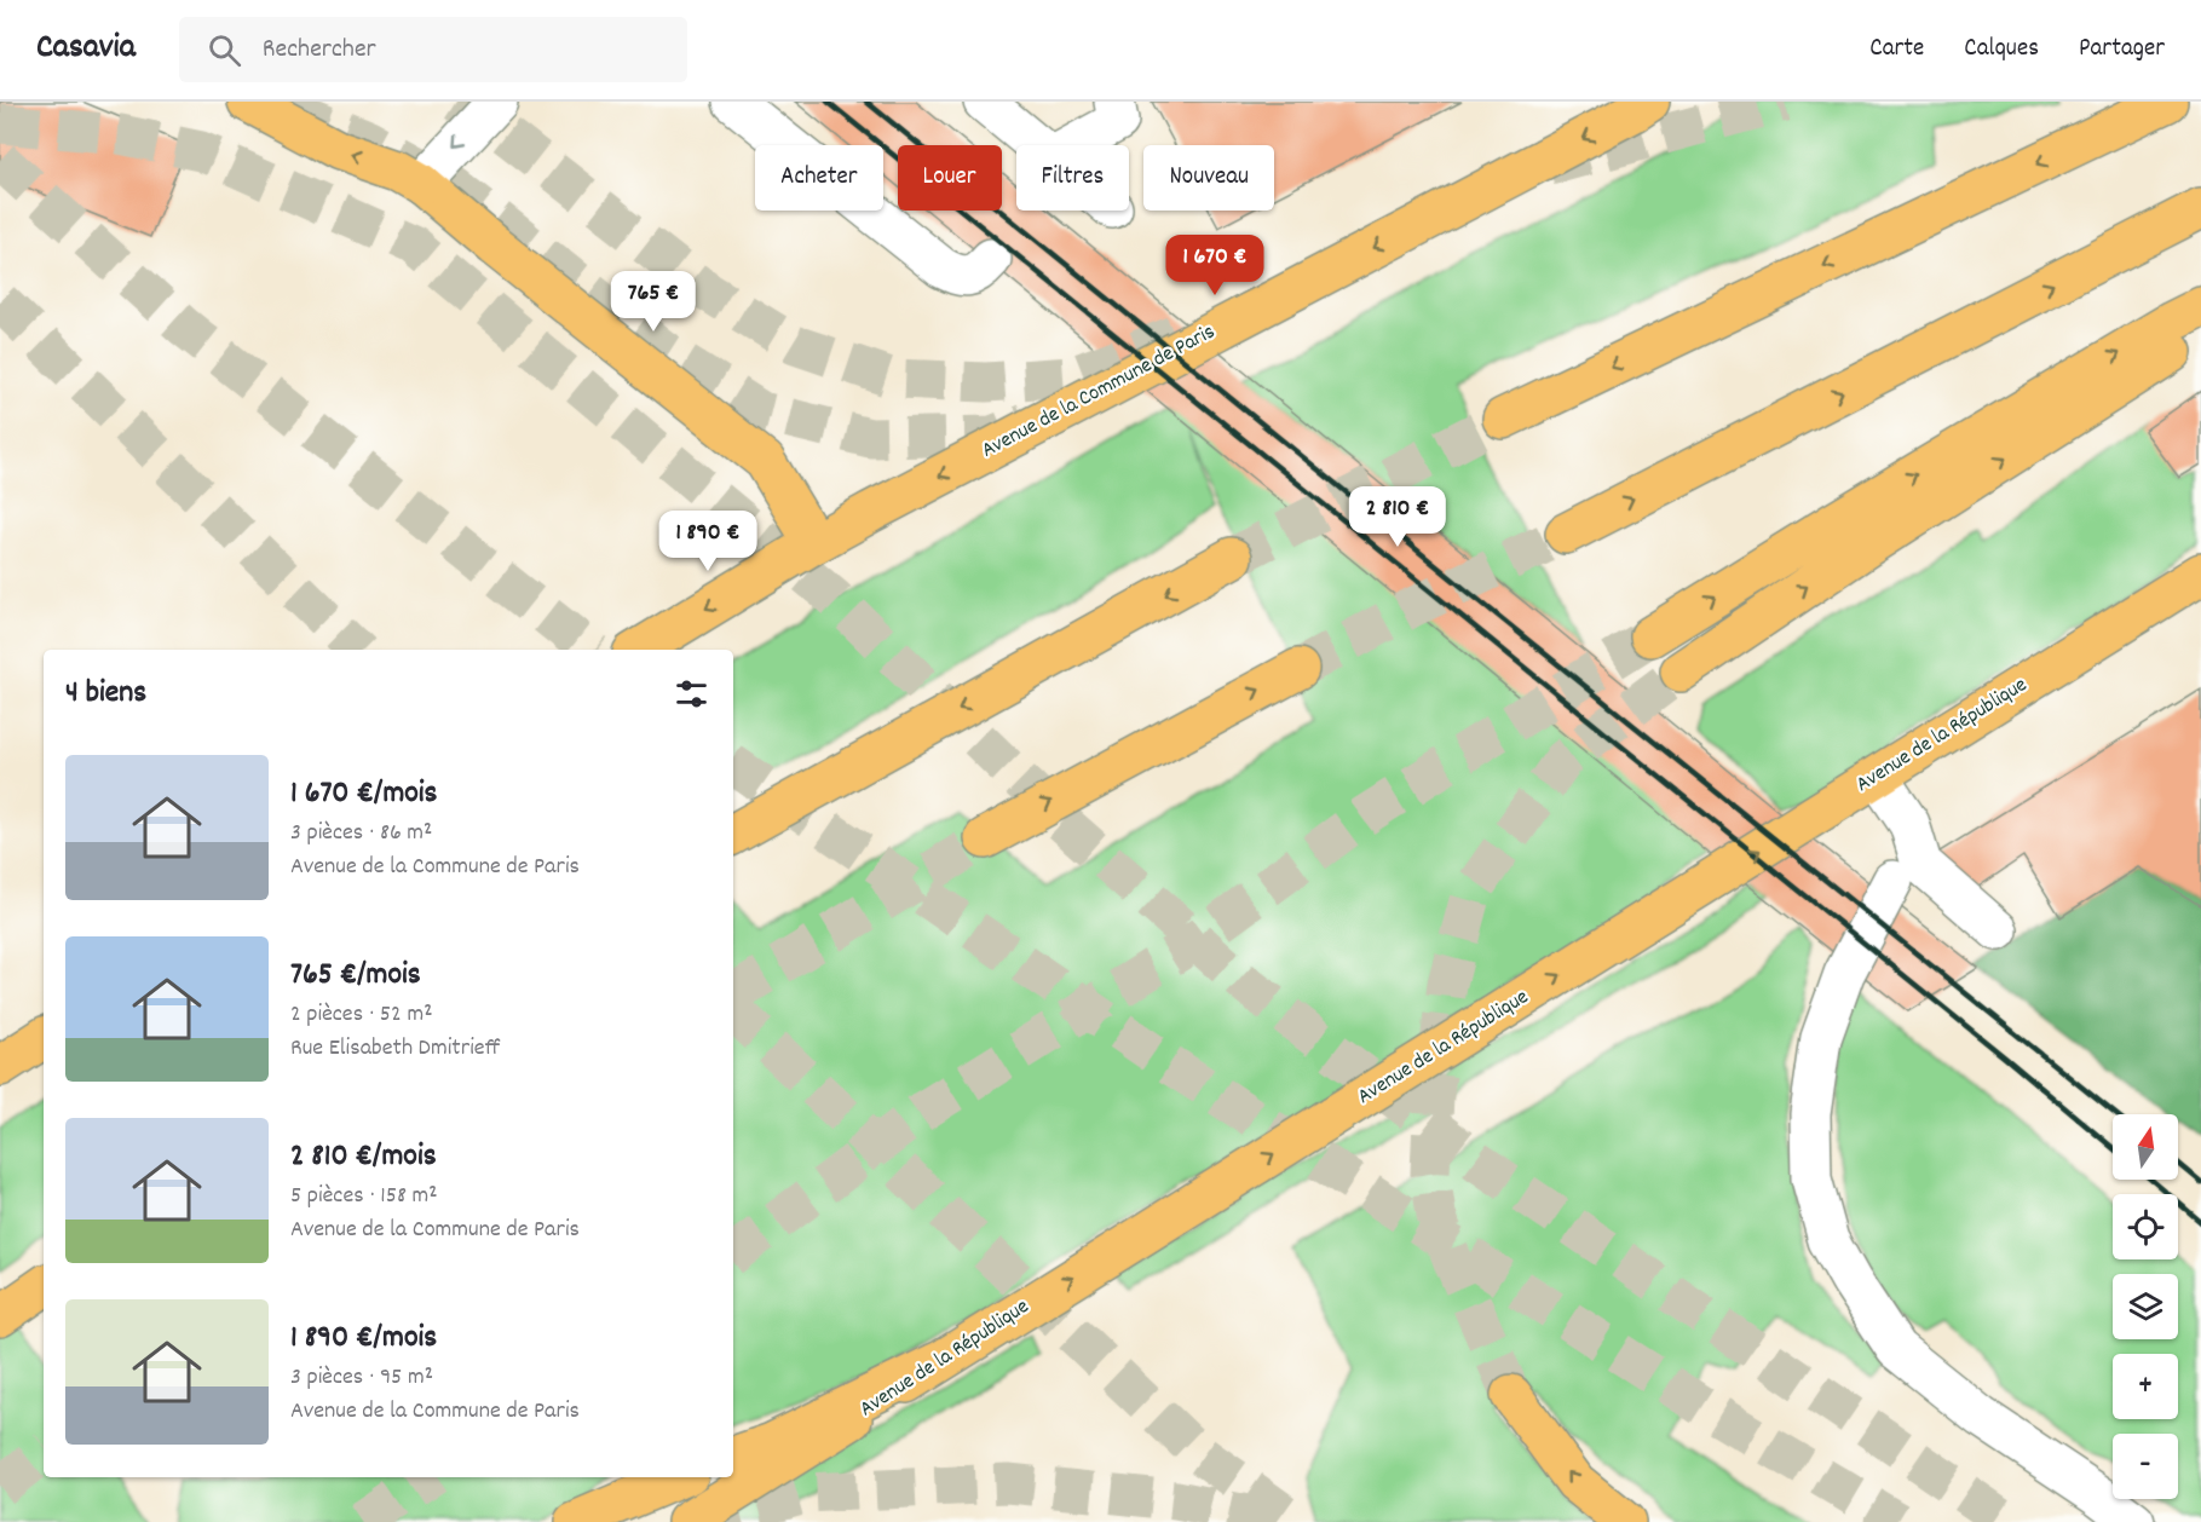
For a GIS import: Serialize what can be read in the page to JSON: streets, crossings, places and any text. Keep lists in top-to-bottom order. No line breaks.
{"streets":{"main road":["Avenue de la Commune de Paris","Avenue de la République"]},"one_way":["Avenue de la République"],"north":"top","page":{"header":"Casavia","search":"Rechercher","nav":["Carte","Calques","Partager"],"chip":["Acheter","Louer","Filtres","Nouveau"],"price":["1 670 €","765 €","2 810 €","1 890 €"],"heading":"4 biens","list":[{"name":"1 670 €/mois","note":"3 pièces · 86 m² · Avenue de la Commune de Paris"},{"name":"765 €/mois","note":"2 pièces · 52 m² · Rue Elisabeth Dmitrieff"},{"name":"2 810 €/mois","note":"5 pièces · 158 m² · Avenue de la Commune de Paris"},{"name":"1 890 €/mois","note":"3 pièces · 95 m² · Avenue de la Commune de Paris"}],"map_buttons":["+","−"]}}
